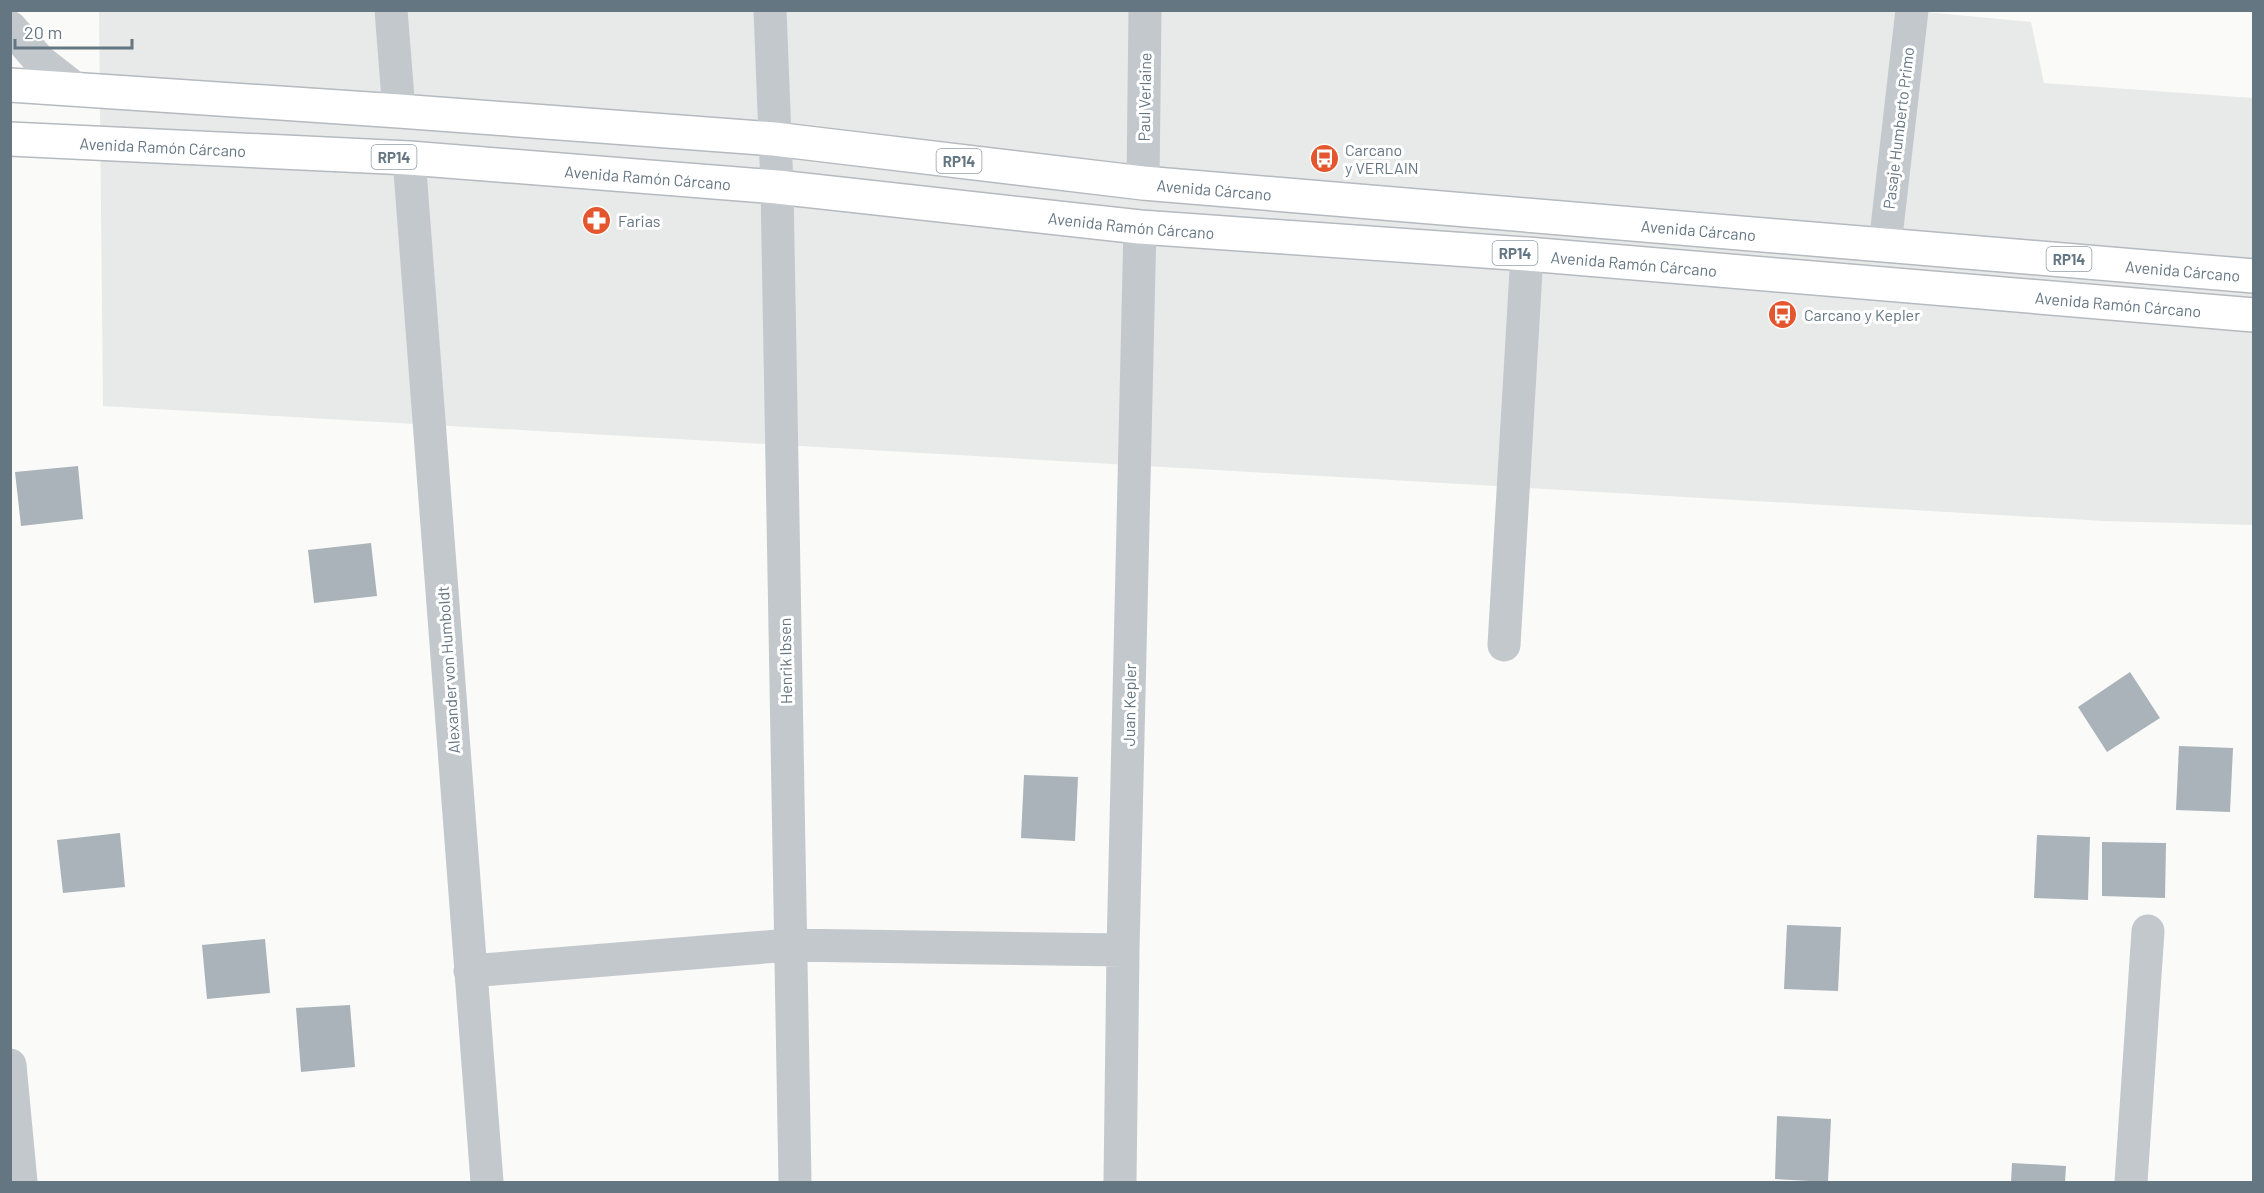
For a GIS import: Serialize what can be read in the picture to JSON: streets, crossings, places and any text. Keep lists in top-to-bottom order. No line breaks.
{"streets":{"main road":["Avenida Ramón Cárcano","RP14","Avenida Cárcano"],"street":["Paul Verlaine","Pasaje Humberto Primo","Henrik Ibsen","Alexander von Humboldt","Juan Kepler"]},"crossings":[["Paul Verlaine","RP14"],["Paul Verlaine","Avenida Cárcano"],["Pasaje Humberto Primo","Avenida Cárcano"],["Avenida Ramón Cárcano","Henrik Ibsen"],["Avenida Ramón Cárcano","Alexander von Humboldt"],["Avenida Ramón Cárcano","Juan Kepler"],["RP14","Avenida Cárcano"],["RP14","Henrik Ibsen"]],"places":{"bus stop":["Carcano y VERLAIN","Carcano y Kepler"],"pharmacy":["Farias"]},"scale_bar":"20 m"}
